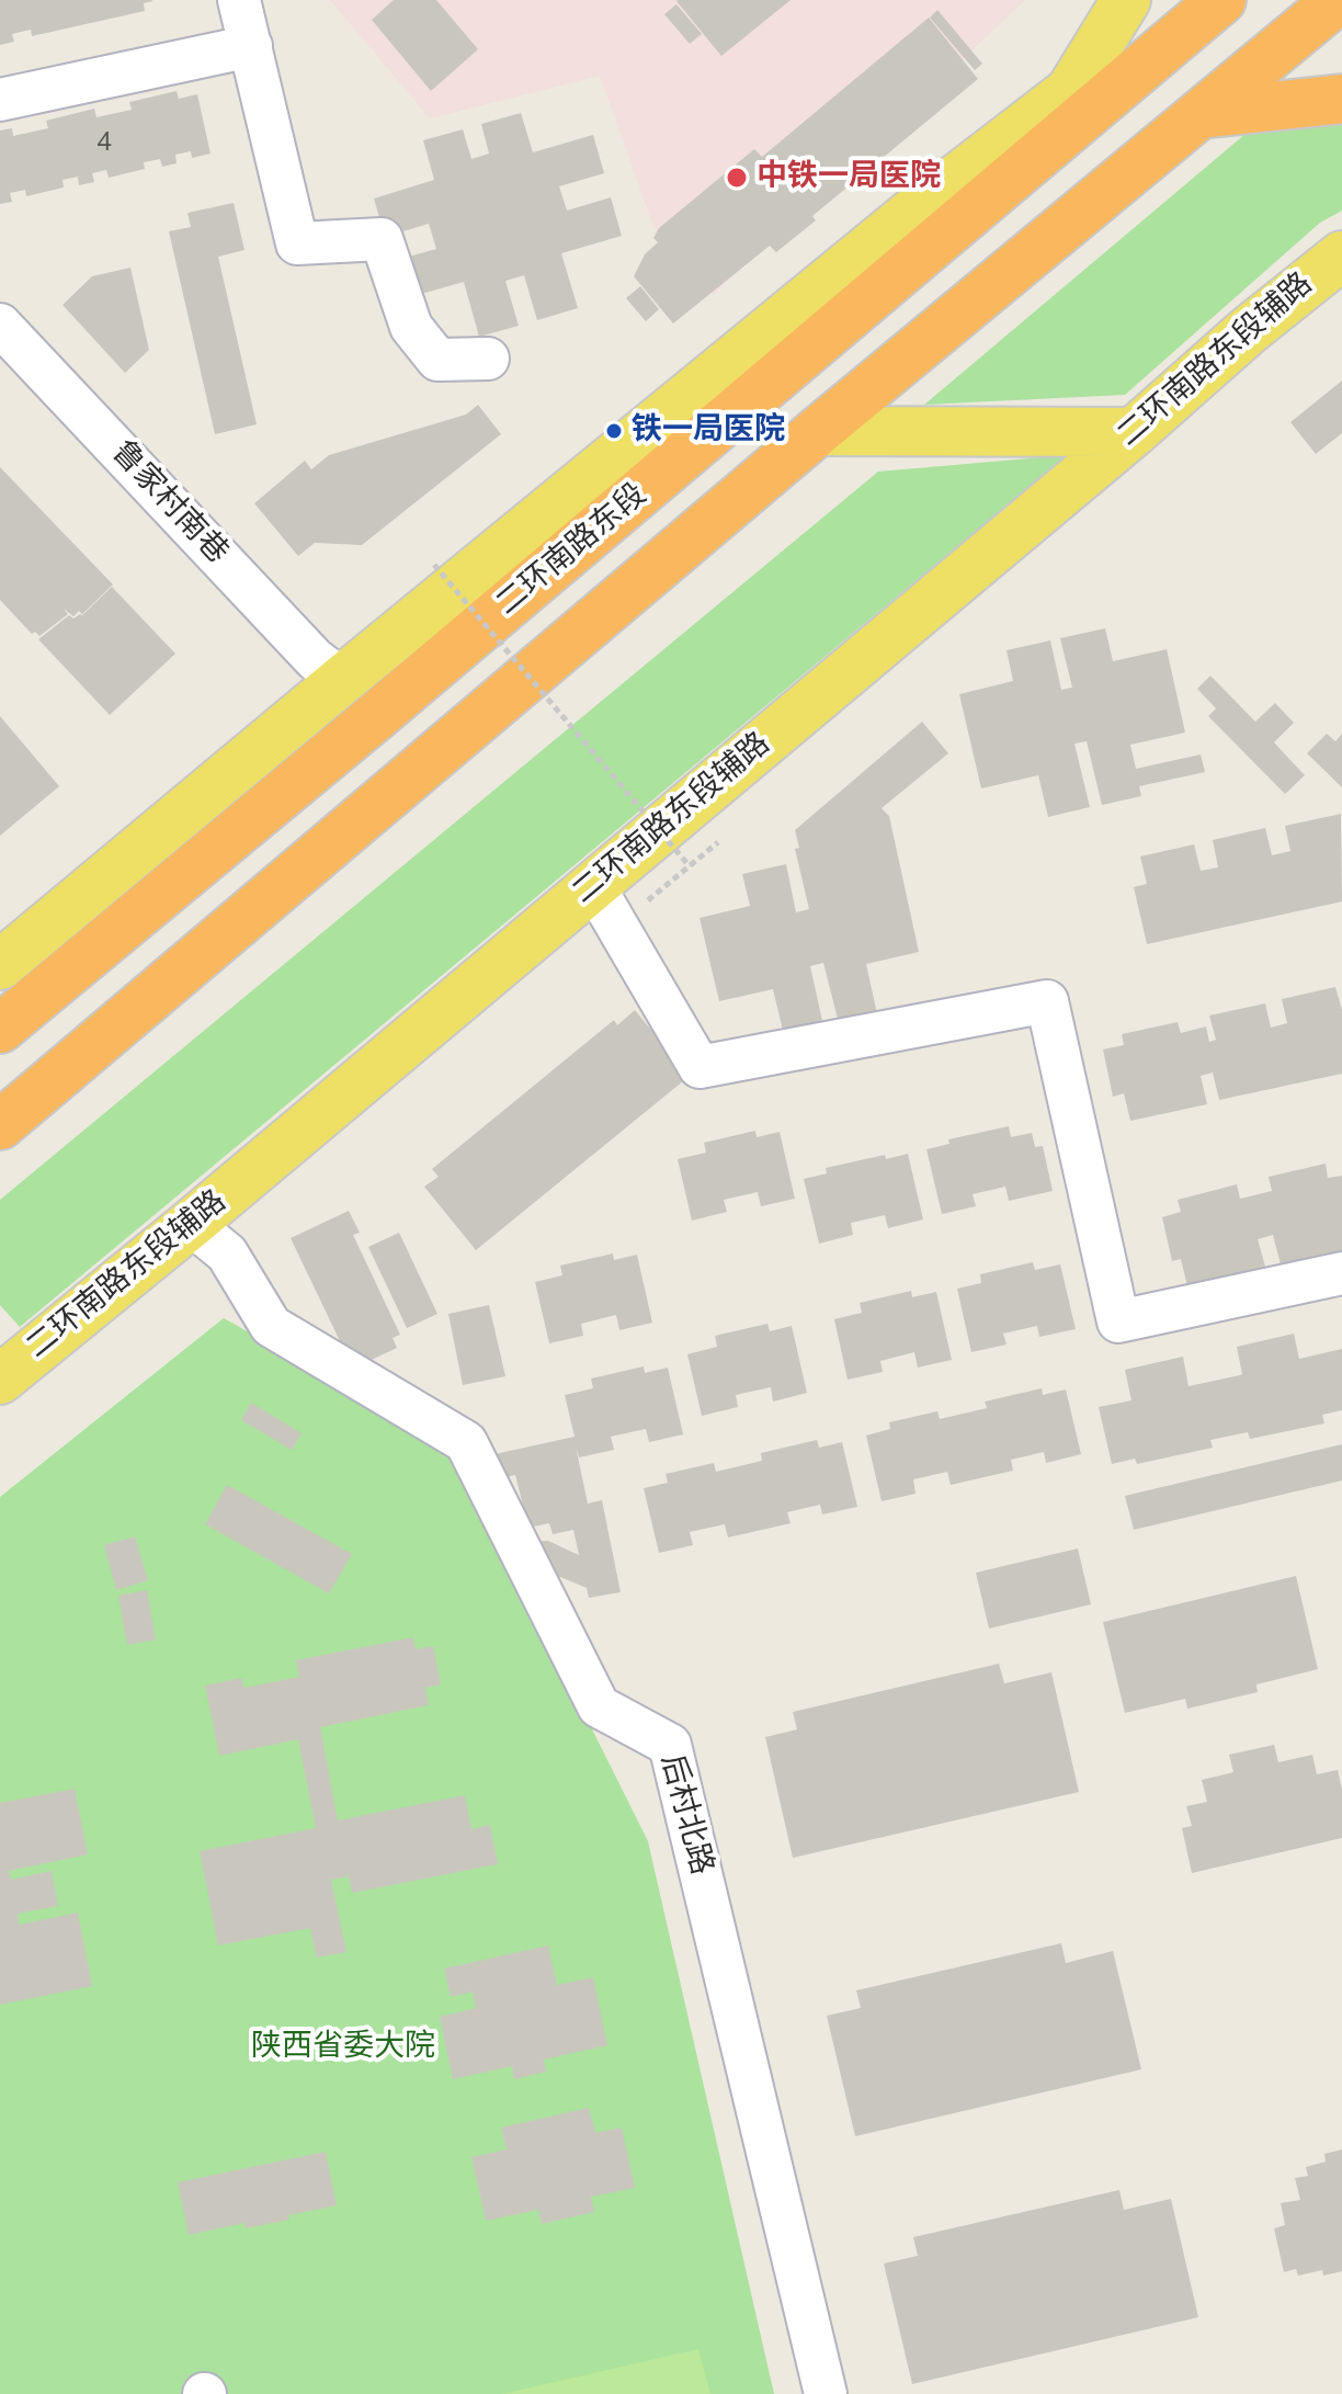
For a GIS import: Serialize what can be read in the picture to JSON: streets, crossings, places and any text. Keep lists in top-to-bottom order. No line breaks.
{"streets":{"highway":["二环南路东段"],"main road":["二环南路东段辅路"],"street":["鲁家村南巷","后村北路"]},"crossings":[["二环南路东段辅路","后村北路"]],"parks":["陕西省委大院"],"places":["中铁一局医院","铁一局医院"],"house_numbers":["4"]}
